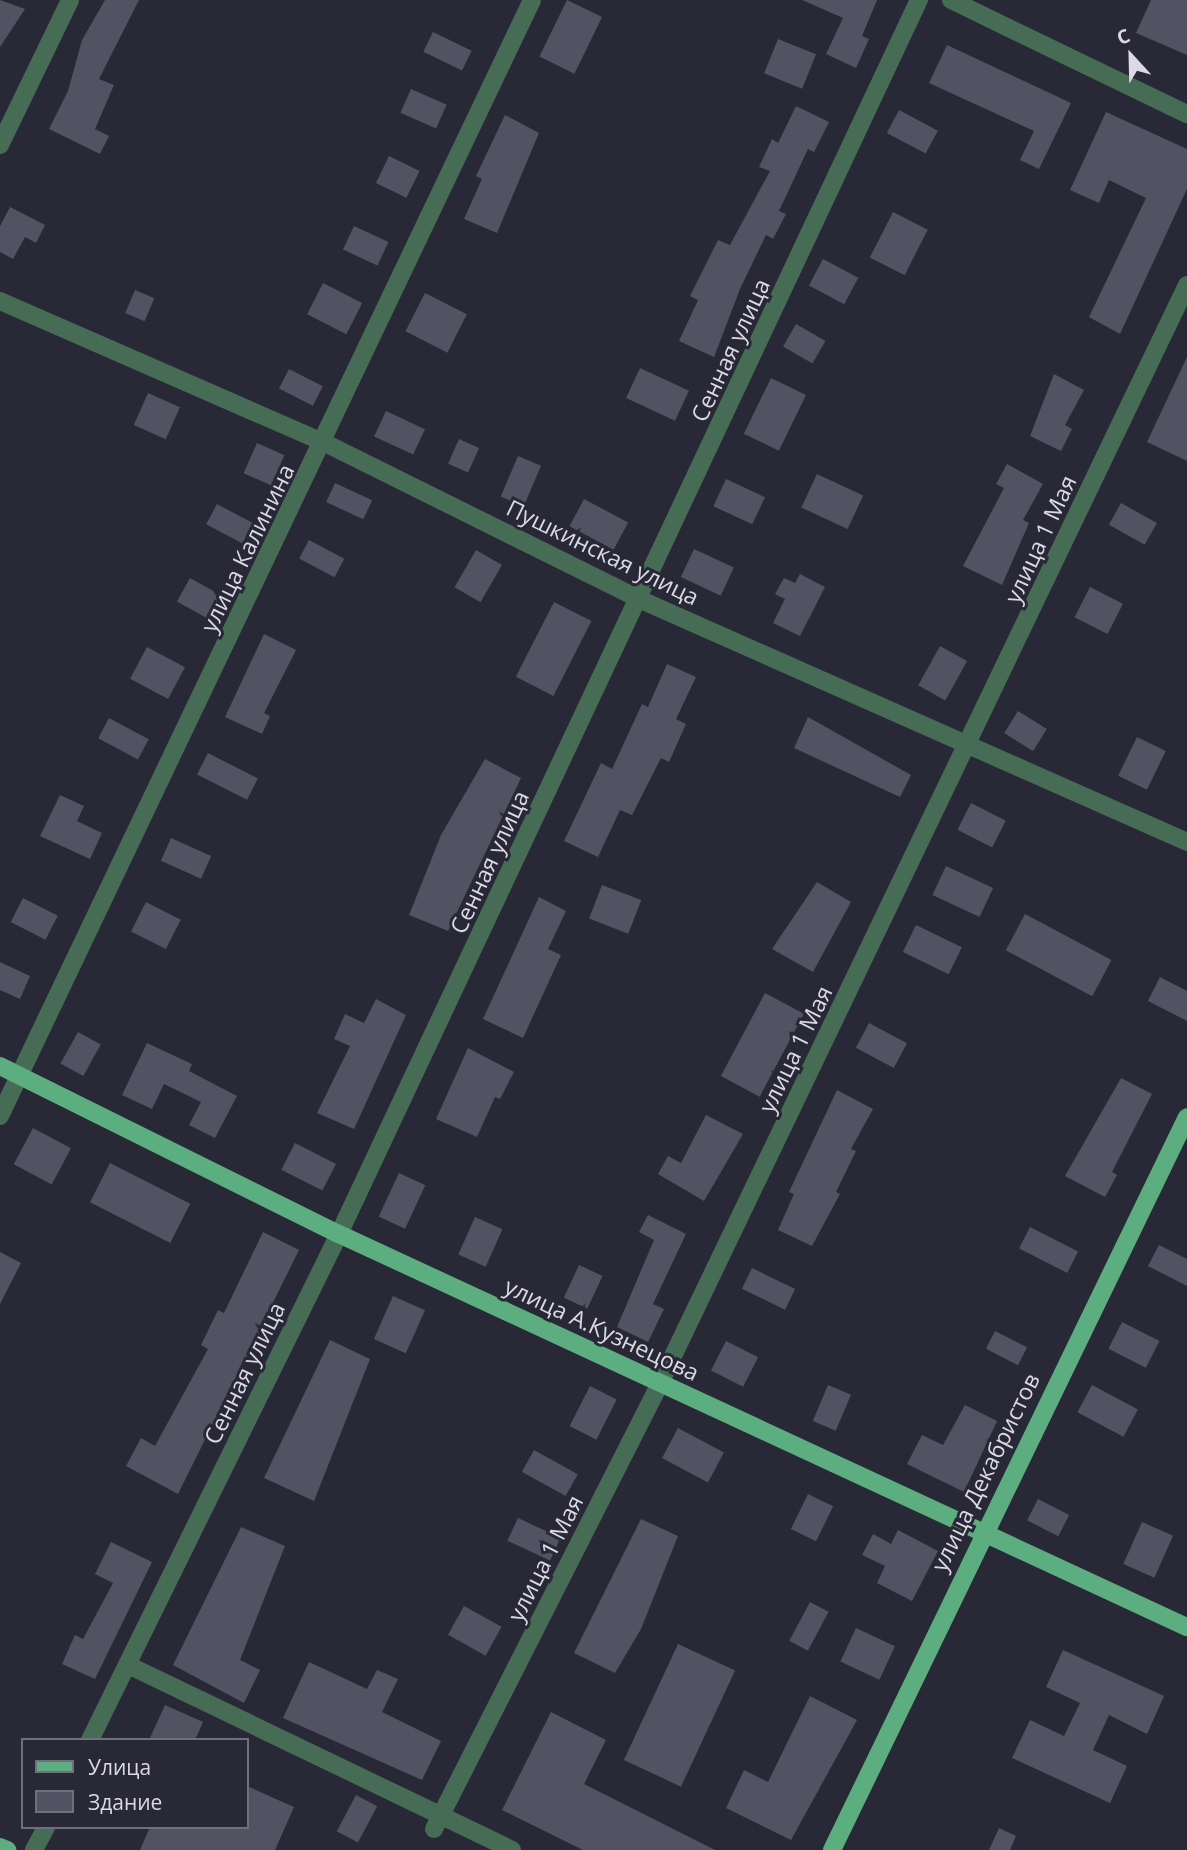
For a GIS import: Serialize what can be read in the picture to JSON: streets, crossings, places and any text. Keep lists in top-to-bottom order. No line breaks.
{"streets":{"main road":["улица А.Кузнецова","улица Декабристов"],"street":["Сенная улица","улица 1 Мая","улица Калинина","Пушкинская улица"]},"crossings":[["Сенная улица","Пушкинская улица"],["Сенная улица","улица А.Кузнецова"],["улица 1 Мая","Пушкинская улица"],["улица 1 Мая","улица А.Кузнецова"],["улица Калинина","Пушкинская улица"],["улица Калинина","улица А.Кузнецова"],["улица А.Кузнецова","улица Декабристов"]],"legend":["Улица","Здание"],"north":"top"}
